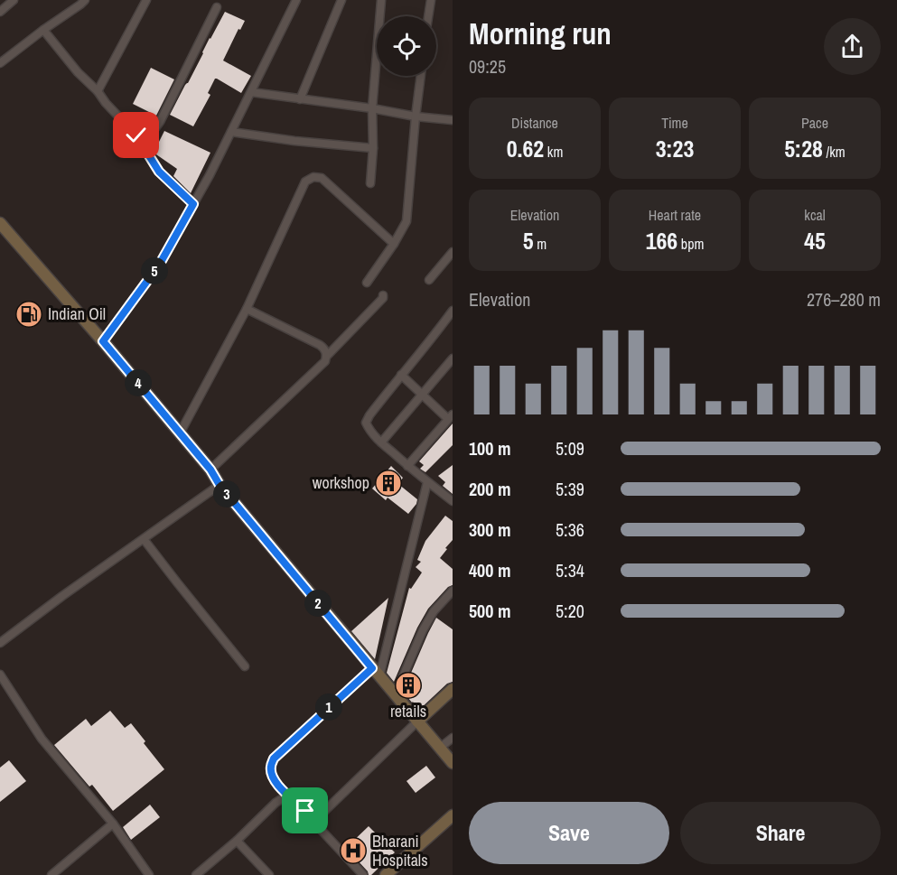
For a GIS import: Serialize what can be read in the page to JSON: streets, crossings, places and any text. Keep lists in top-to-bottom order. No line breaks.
{"places":{"fuel station":["Indian Oil"],"building":["workshop","retails"],"hospital":["Bharani Hospitals"]},"page":{"heading":["Morning run","09:25"],"stats":[["Distance","0.62 km"],["Time","3:23"],["Pace","5:28 /km"],["Elevation","5 m"],["Heart rate","166 bpm"],["kcal","45"]],"pins":["5","4","3","2","1"],"chart":["Elevation","276–280 m"],"list":[{"name":"100 m","note":"5:09"},{"name":"200 m","note":"5:39"},{"name":"300 m","note":"5:36"},{"name":"400 m","note":"5:34"},{"name":"500 m","note":"5:20"}],"buttons":["Save","Share"]}}
